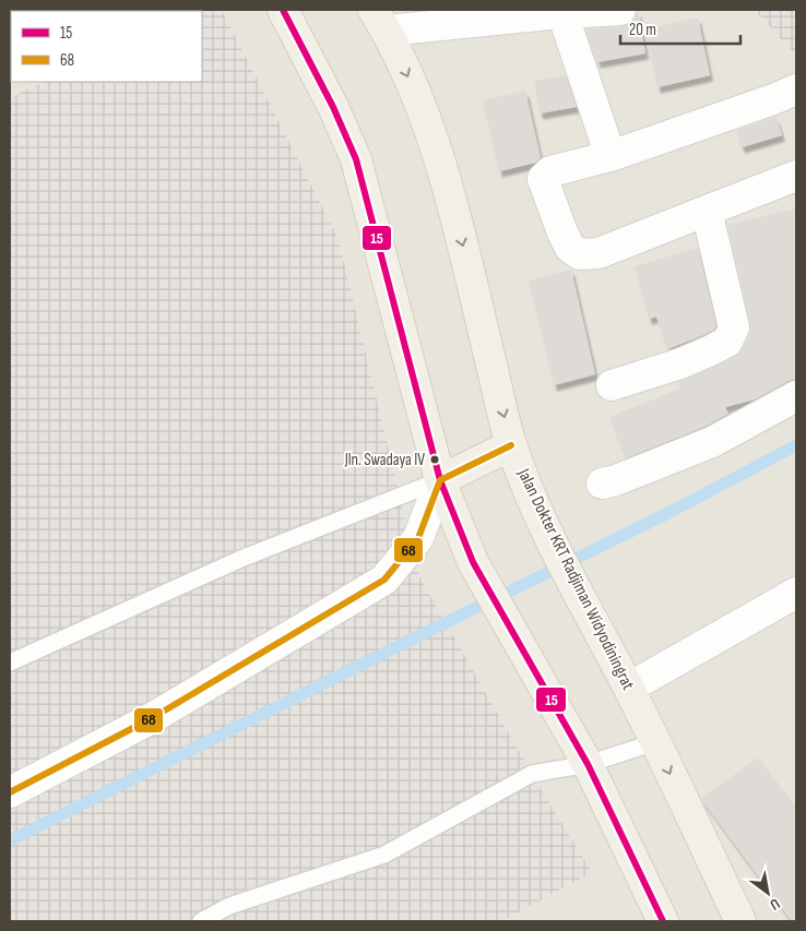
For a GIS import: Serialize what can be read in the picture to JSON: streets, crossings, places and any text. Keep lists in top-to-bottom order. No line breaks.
{"streets":{"main road":["Jalan Dokter KRT Radjiman Widyodiningrat"]},"places":["Jln. Swadaya IV"],"lines":["transit line 15","transit line 68"],"legend":["15","68"],"scale_bar":"20 m","north":"bottom right"}
